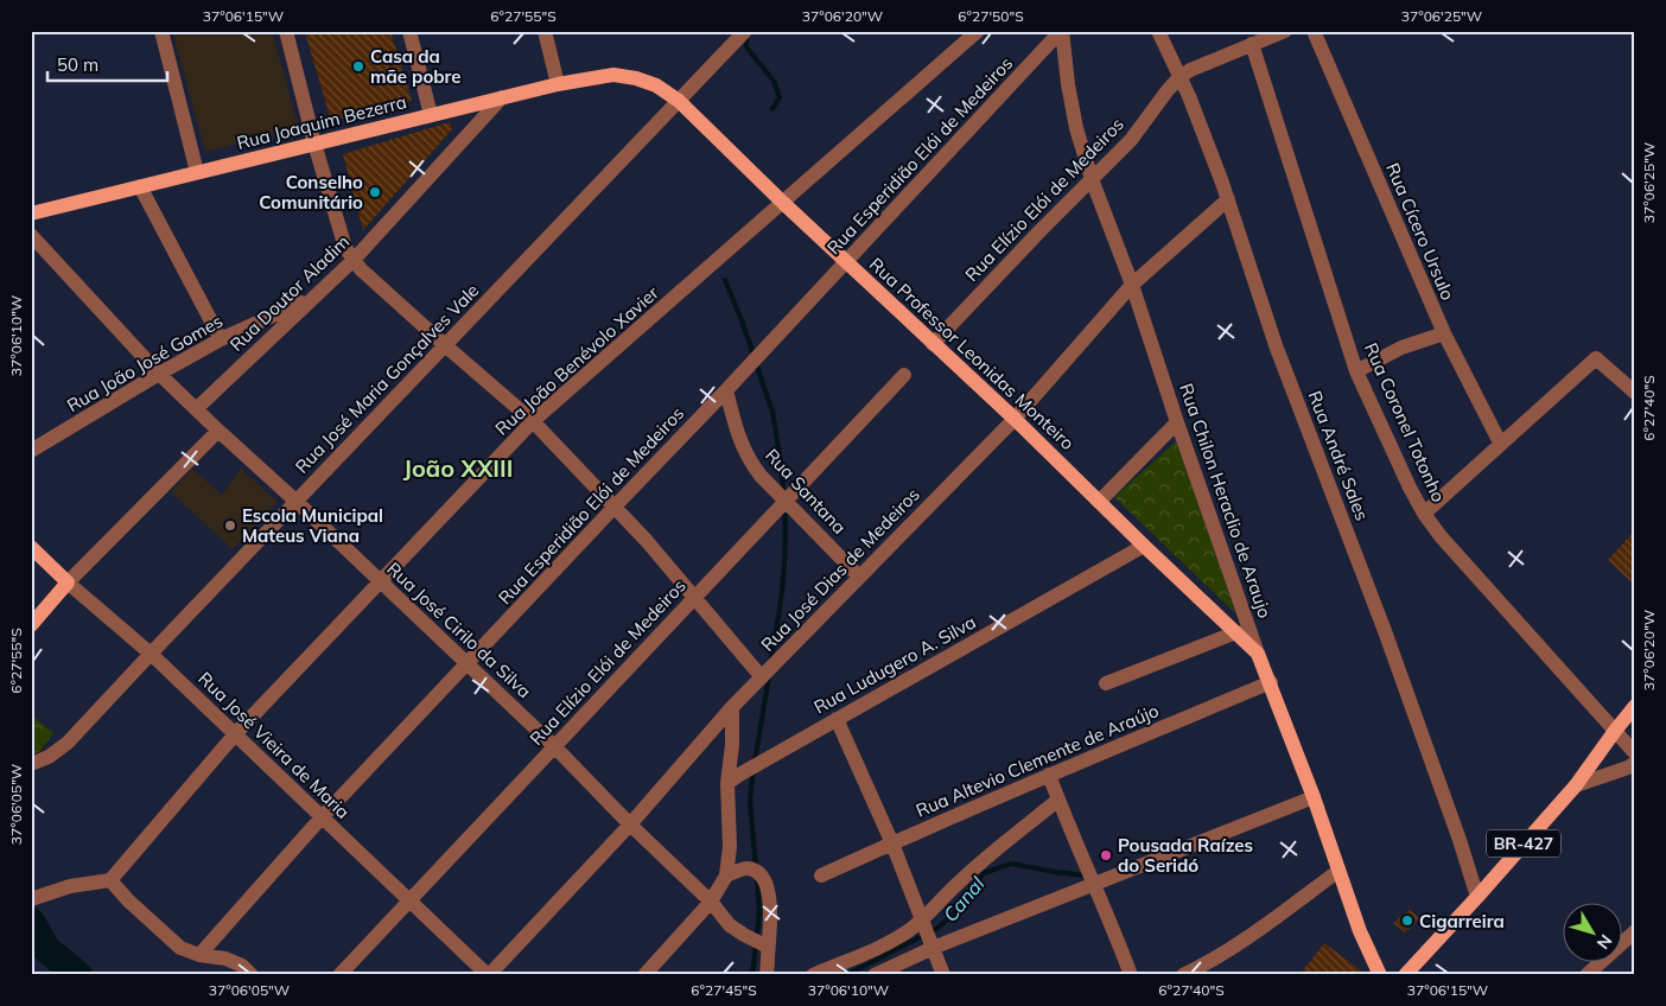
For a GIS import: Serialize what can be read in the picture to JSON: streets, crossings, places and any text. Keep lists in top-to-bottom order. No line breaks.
{"streets":{"main road":["Rua Joaquim Bezerra","Rua Professor Leonidas Monteiro","Rua Chilon Heraclio de Araujo","Rua José Vieira de Maria","BR-427"],"street":["Rua Esperidião Elói de Medeiros","Rua Elízio Elói de Medeiros","Rua Cícero Ursulo","Rua Doutor Aladim","Rua João Benévolo Xavier","Rua João José Gomes","Rua José Maria Gonçalves Vale","Rua Coronel Totonho","Rua André Sales","Rua Santana","Rua José Dias de Medeiros","Rua José Cirilo da Silva","Rua Ludugero A. Silva","Rua Altevio Clemente de Araújo"]},"crossings":[["Rua Joaquim Bezerra","Rua Doutor Aladim"],["Rua Joaquim Bezerra","Rua Professor Leonidas Monteiro"],["Rua Esperidião Elói de Medeiros","Rua Professor Leonidas Monteiro"],["Rua Esperidião Elói de Medeiros","Rua Santana"],["Rua Esperidião Elói de Medeiros","Rua Chilon Heraclio de Araujo"],["Rua Esperidião Elói de Medeiros","Rua José Cirilo da Silva"],["Rua Esperidião Elói de Medeiros","Rua José Vieira de Maria"],["Rua Elízio Elói de Medeiros","Rua Professor Leonidas Monteiro"],["Rua Elízio Elói de Medeiros","Rua André Sales"],["Rua Elízio Elói de Medeiros","Rua Santana"],["Rua Elízio Elói de Medeiros","Rua Chilon Heraclio de Araujo"],["Rua Elízio Elói de Medeiros","Rua José Cirilo da Silva"],["Rua Elízio Elói de Medeiros","Rua José Vieira de Maria"],["Rua Doutor Aladim","Rua João José Gomes"],["Rua Doutor Aladim","Rua José Cirilo da Silva"],["Rua Professor Leonidas Monteiro","Rua João Benévolo Xavier"],["Rua Professor Leonidas Monteiro","Rua José Maria Gonçalves Vale"],["Rua Professor Leonidas Monteiro","Rua Chilon Heraclio de Araujo"],["Rua Professor Leonidas Monteiro","Rua José Dias de Medeiros"],["Rua Professor Leonidas Monteiro","Rua Ludugero A. Silva"],["Rua João Benévolo Xavier","Rua José Cirilo da Silva"],["Rua João Benévolo Xavier","Rua José Vieira de Maria"],["Rua João José Gomes","Rua José Cirilo da Silva"],["Rua José Maria Gonçalves Vale","Rua José Cirilo da Silva"],["Rua José Maria Gonçalves Vale","Rua José Vieira de Maria"],["Rua Coronel Totonho","BR-427"],["Rua André Sales","Rua José Dias de Medeiros"],["Rua André Sales","BR-427"],["Rua Santana","Rua José Dias de Medeiros"],["Rua Chilon Heraclio de Araujo","Rua José Dias de Medeiros"],["Rua Chilon Heraclio de Araujo","Rua Altevio Clemente de Araújo"],["Rua José Dias de Medeiros","Rua José Cirilo da Silva"],["Rua José Dias de Medeiros","Rua José Vieira de Maria"]],"districts":["João XXIII"],"water":["Canal"],"places":["Casa da mãe pobre","Conselho Comunitário","Escola Municipal Mateus Viana","Pousada Raízes do Seridó","Cigarreira"],"scale_bar":"50 m","north":"bottom right","coordinates":["37°06'15\"W","6°27'55\"S","37°06'20\"W","6°27'50\"S","37°06'25\"W","37°06'10\"W","6°27'40\"S","37°06'05\"W","6°27'45\"S"]}
